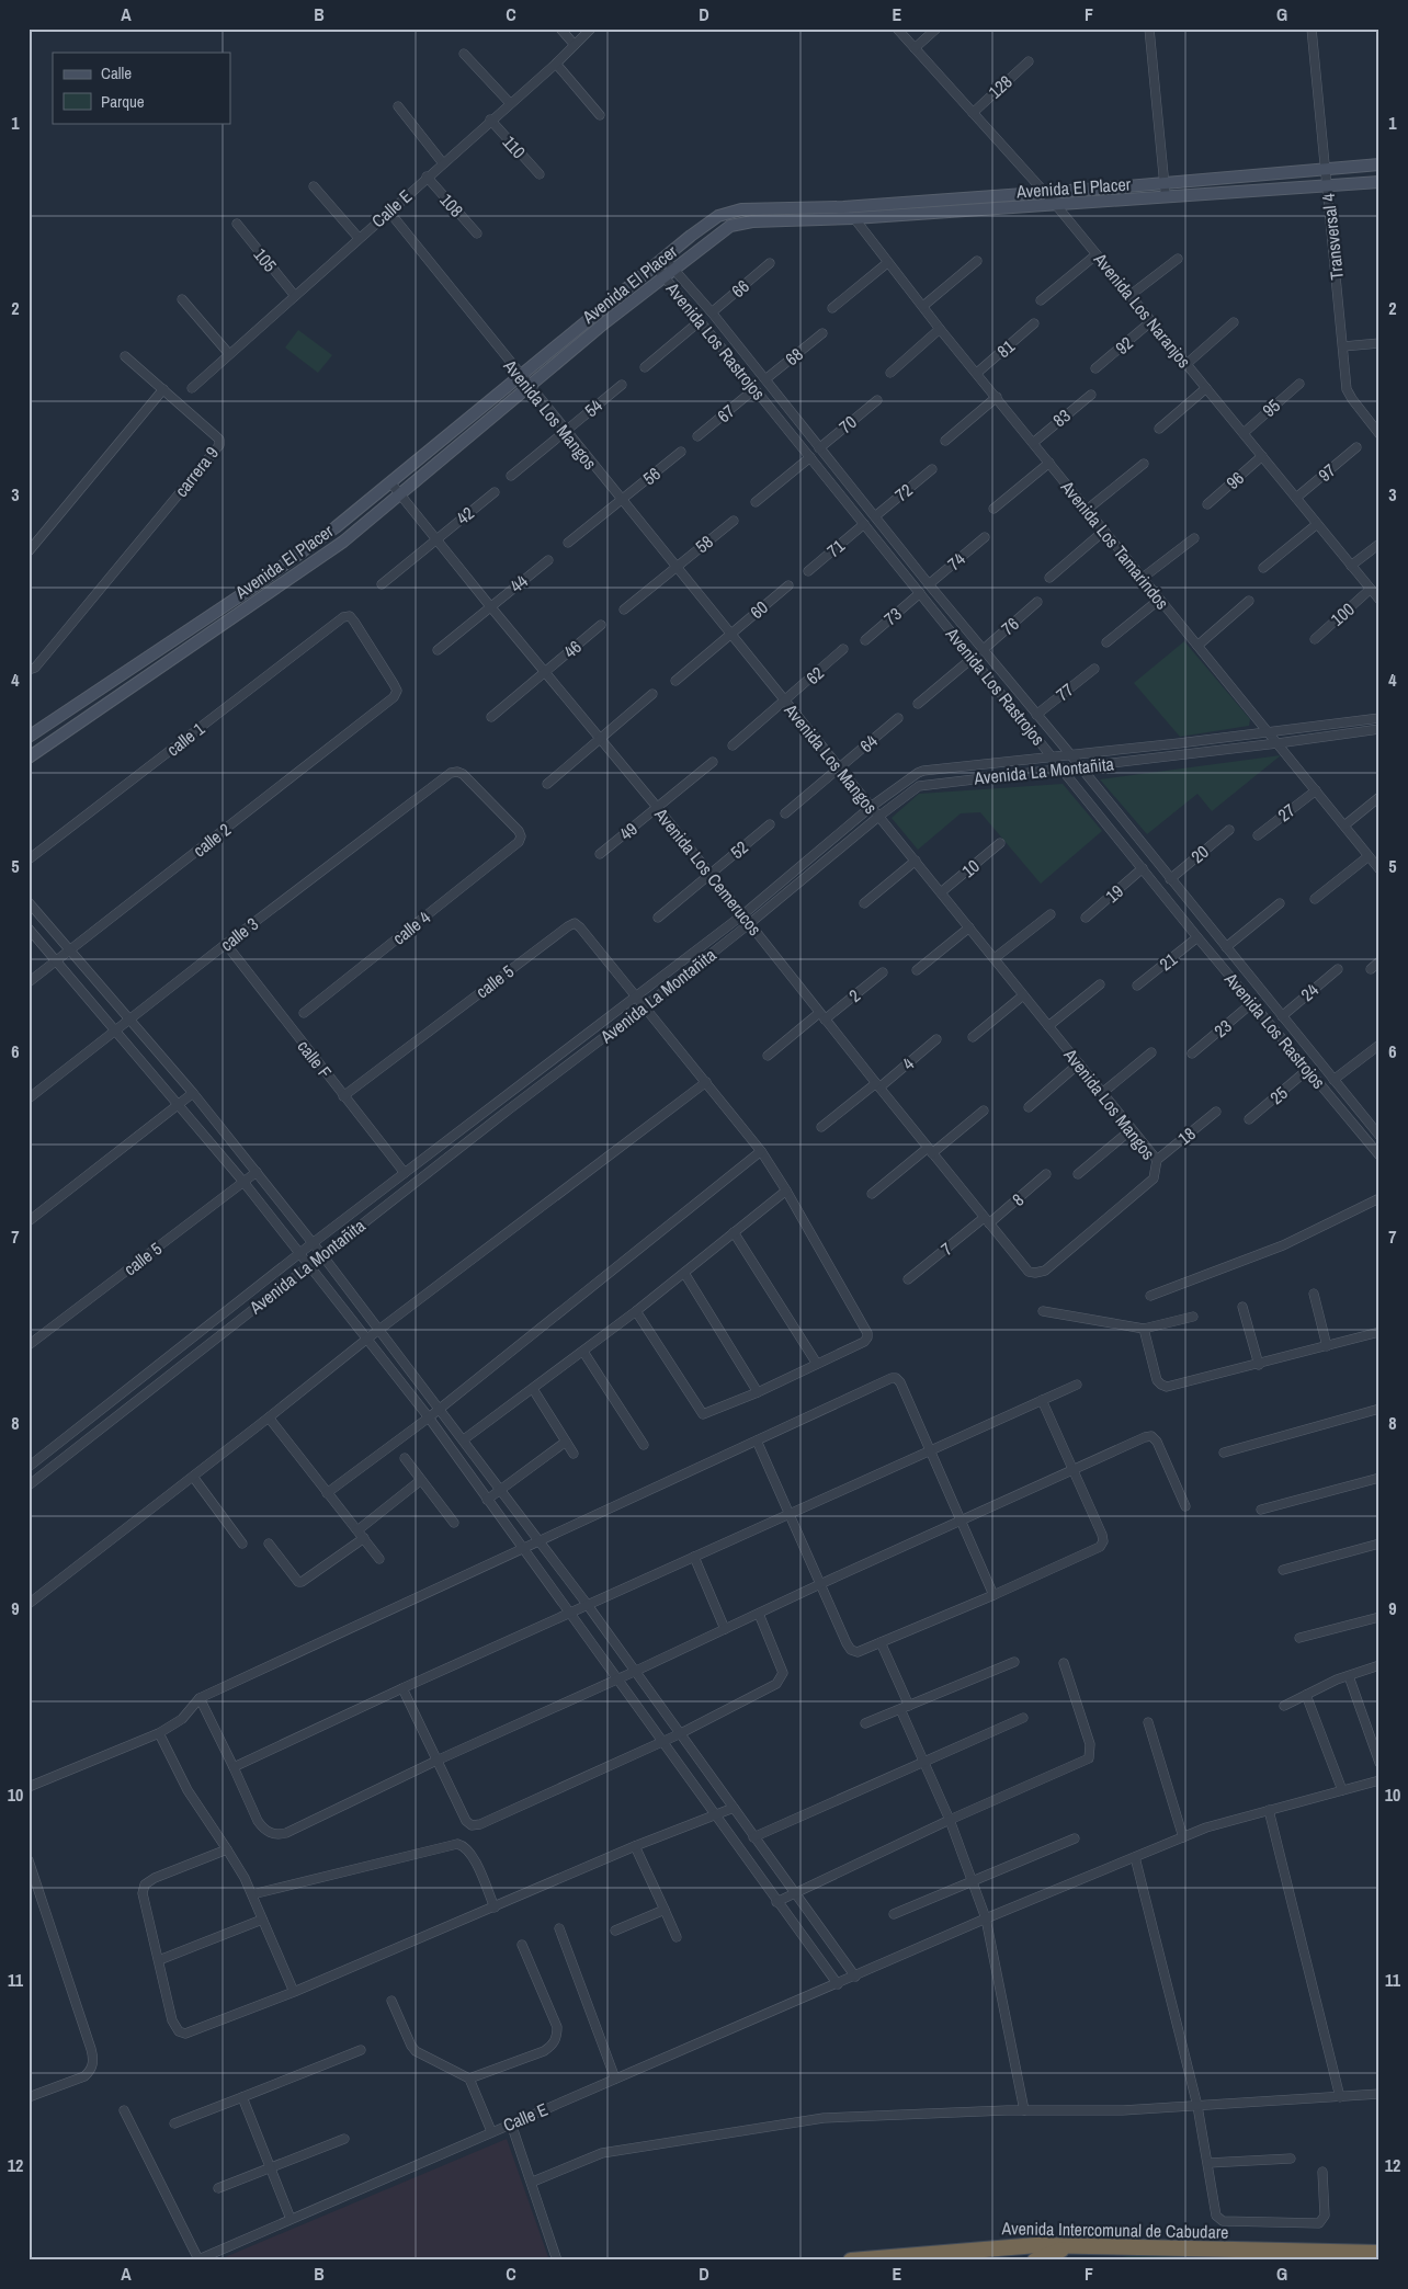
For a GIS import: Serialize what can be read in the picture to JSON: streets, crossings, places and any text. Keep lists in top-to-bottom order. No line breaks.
{"streets":{"highway":["Avenida Intercomunal de Cabudare"],"street":["128","110","Avenida El Placer","108","Calle E","Transversal 4","105","66","Avenida Los Naranjos","Avenida Los Rastrojos","92","81","68","54","95","67","Avenida Los Mangos","83","70","carrera 9","97","56","96","72","42","58","Avenida Los Tamarindos","71","74","44","60","100","73","76","46","62","77","calle 1","64","Avenida La Montañita","27","49","calle 2","52","20","10","Avenida Los Cemerucos","19","calle 4","calle 3","21","calle 5","24","2","23","calle F","4","25","18","8","7"]},"crossings":[["128","Avenida Los Naranjos"],["110","Calle E"],["Avenida El Placer","Transversal 4"],["Avenida El Placer","Avenida Los Naranjos"],["Avenida El Placer","Avenida Los Rastrojos"],["Avenida El Placer","Avenida Los Mangos"],["Avenida El Placer","Avenida Los Tamarindos"],["Avenida El Placer","Avenida Los Cemerucos"],["108","Calle E"],["Calle E","105"],["Calle E","Avenida Los Mangos"],["66","Avenida Los Rastrojos"],["Avenida Los Naranjos","92"],["Avenida Los Naranjos","95"],["Avenida Los Naranjos","97"],["Avenida Los Naranjos","96"],["Avenida Los Naranjos","100"],["Avenida Los Rastrojos","68"],["Avenida Los Rastrojos","67"],["Avenida Los Rastrojos","70"],["Avenida Los Rastrojos","72"],["Avenida Los Rastrojos","71"],["Avenida Los Rastrojos","74"],["Avenida Los Rastrojos","73"],["Avenida Los Rastrojos","76"],["Avenida Los Rastrojos","77"],["Avenida Los Rastrojos","Avenida La Montañita"],["Avenida Los Rastrojos","20"],["Avenida Los Rastrojos","19"],["Avenida Los Rastrojos","21"],["Avenida Los Rastrojos","24"],["Avenida Los Rastrojos","23"],["Avenida Los Rastrojos","25"],["81","Avenida Los Tamarindos"],["54","Avenida Los Mangos"],["Avenida Los Mangos","56"],["Avenida Los Mangos","58"],["Avenida Los Mangos","60"],["Avenida Los Mangos","62"],["Avenida Los Mangos","64"],["Avenida Los Mangos","Avenida La Montañita"],["Avenida Los Mangos","10"],["Avenida Los Mangos","Avenida Los Cemerucos"],["Avenida Los Mangos","18"],["83","Avenida Los Tamarindos"],["42","Avenida Los Cemerucos"],["Avenida Los Tamarindos","Avenida La Montañita"],["Avenida Los Tamarindos","27"],["44","Avenida Los Cemerucos"],["46","Avenida Los Cemerucos"],["calle 1","calle 2"],["Avenida La Montañita","Avenida Los Cemerucos"],["Avenida La Montañita","calle 5"],["Avenida La Montañita","calle F"],["49","Avenida Los Cemerucos"],["52","Avenida Los Cemerucos"],["Avenida Los Cemerucos","2"],["Avenida Los Cemerucos","4"],["Avenida Los Cemerucos","8"],["Avenida Los Cemerucos","7"],["calle 4","calle 3"],["calle 3","calle F"],["calle 5","calle F"],["8","7"]],"legend":["Calle","Parque"],"grid":{"columns":["A","B","C","D","E","F","G"],"rows":["1","2","3","4","5","6","7","8","9","10","11","12"]}}
